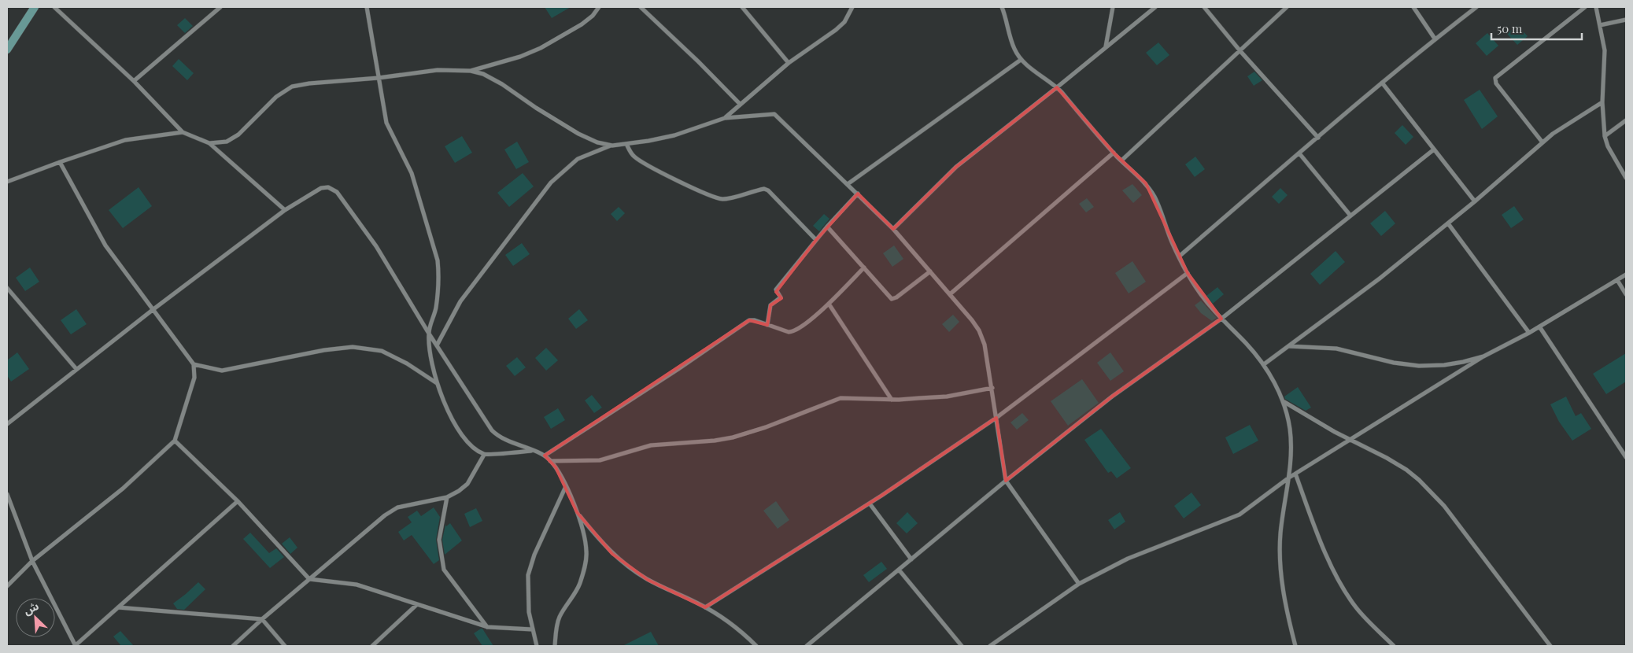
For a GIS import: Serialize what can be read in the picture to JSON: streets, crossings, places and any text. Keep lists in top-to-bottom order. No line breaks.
{"scale_bar":"50 m","north":"top left"}
